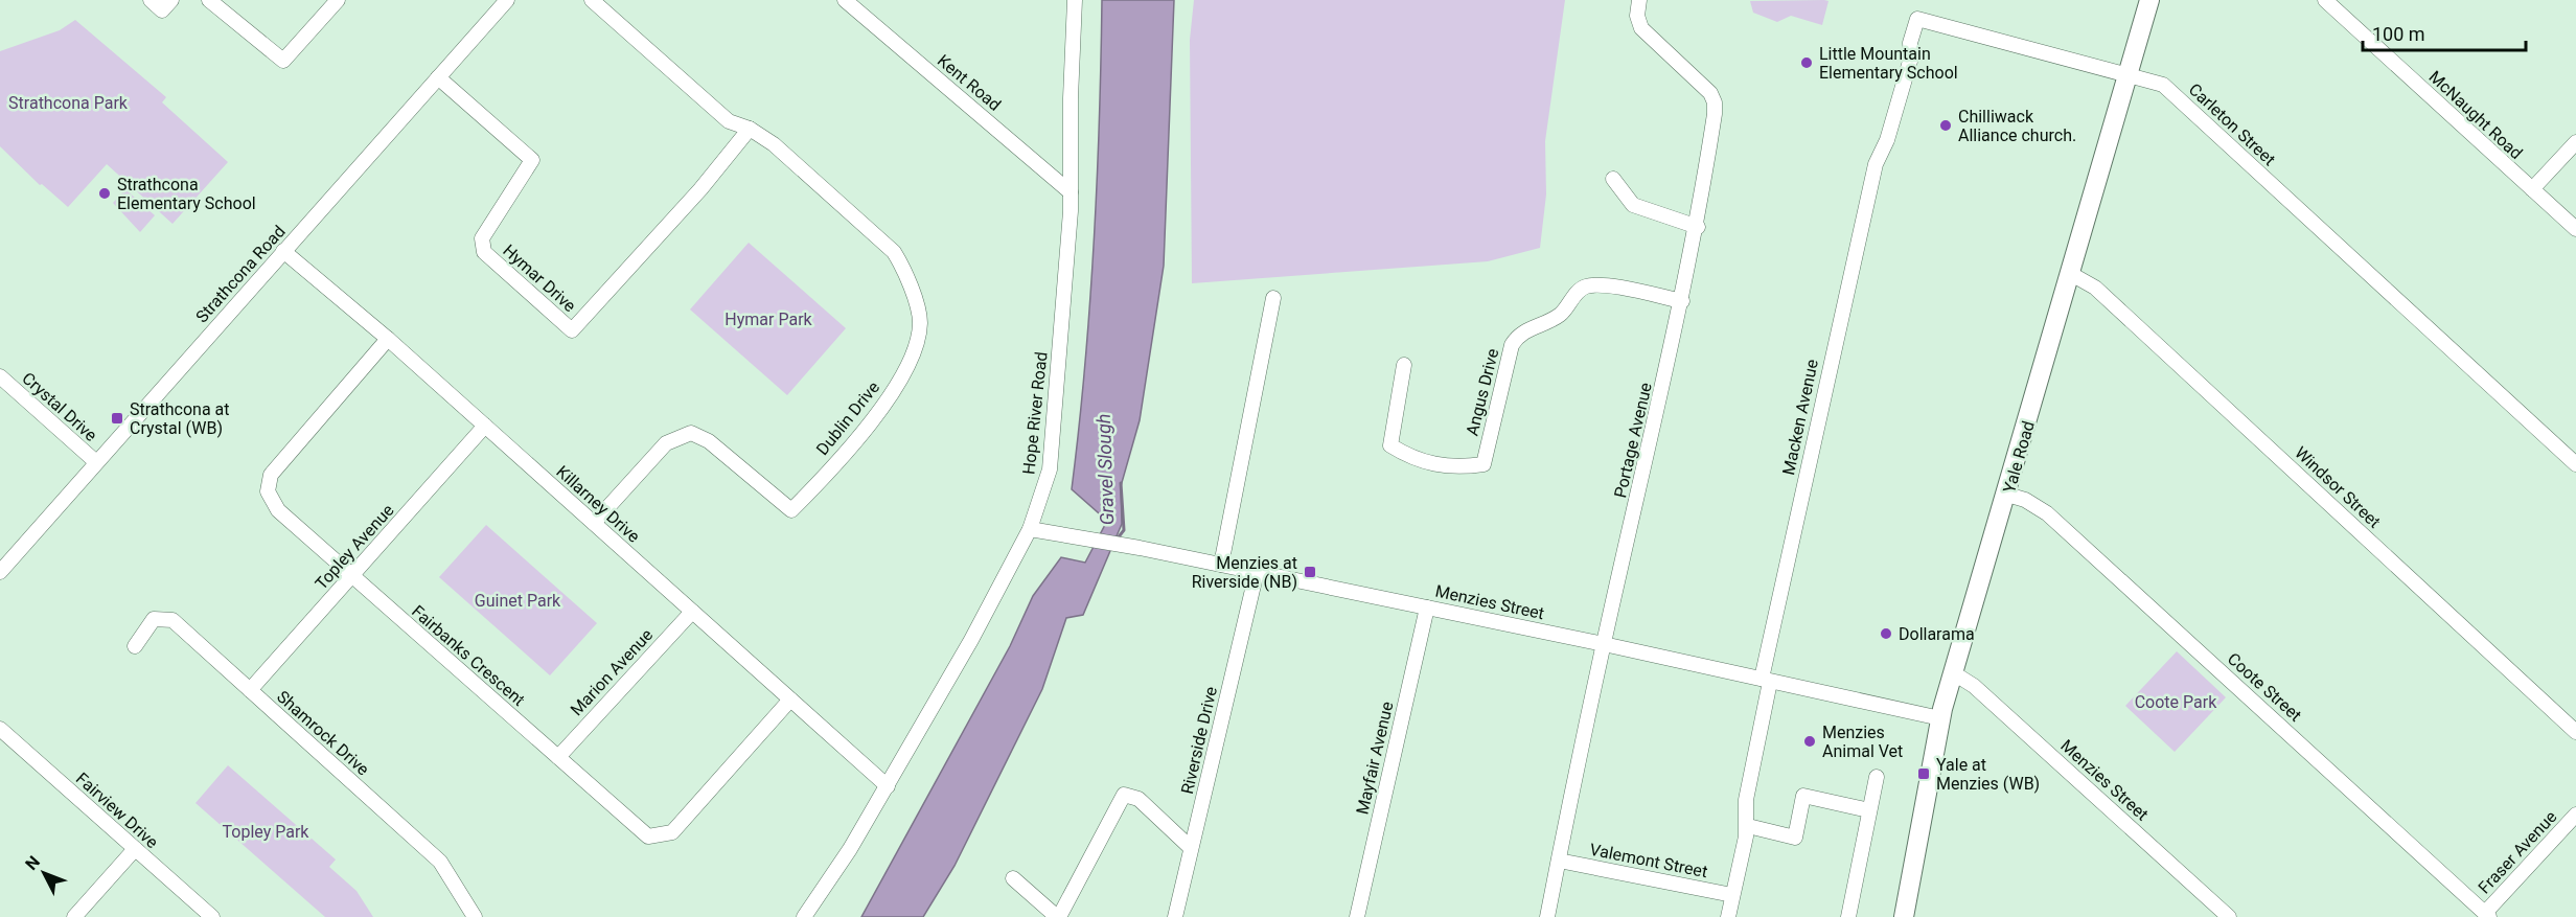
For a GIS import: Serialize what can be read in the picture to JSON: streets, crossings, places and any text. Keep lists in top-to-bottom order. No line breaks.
{"streets":{"main road":["Yale Road"],"street":["Kent Road","McNaught Road","Carleton Street","Strathcona Road","Hymar Drive","Angus Drive","Crystal Drive","Hope River Road","Macken Avenue","Dublin Drive","Portage Avenue","Windsor Street","Killarney Drive","Topley Avenue","Menzies Street","Fairbanks Crescent","Marion Avenue","Coote Street","Shamrock Drive","Riverside Drive","Mayfair Avenue","Fairview Drive","Fraser Avenue","Valemont Street"]},"crossings":[["Kent Road","Hope River Road"],["Carleton Street","Macken Avenue"],["Carleton Street","Yale Road"],["Strathcona Road","Hymar Drive"],["Strathcona Road","Crystal Drive"],["Strathcona Road","Killarney Drive"],["Hymar Drive","Dublin Drive"],["Angus Drive","Portage Avenue"],["Hope River Road","Killarney Drive"],["Hope River Road","Menzies Street"],["Macken Avenue","Menzies Street"],["Macken Avenue","Valemont Street"],["Dublin Drive","Killarney Drive"],["Portage Avenue","Menzies Street"],["Portage Avenue","Valemont Street"],["Yale Road","Windsor Street"],["Yale Road","Menzies Street"],["Yale Road","Coote Street"],["Killarney Drive","Topley Avenue"],["Killarney Drive","Fairbanks Crescent"],["Killarney Drive","Marion Avenue"],["Topley Avenue","Fairbanks Crescent"],["Topley Avenue","Shamrock Drive"],["Menzies Street","Riverside Drive"],["Menzies Street","Mayfair Avenue"],["Fairbanks Crescent","Marion Avenue"],["Coote Street","Fraser Avenue"]],"water":["Gravel Slough"],"parks":["Strathcona Park","Hymar Park","Guinet Park","Coote Park","Topley Park"],"places":{"other":["Little Mountain Elementary School","Chilliwack Alliance church.","Strathcona Elementary School","Dollarama","Menzies Animal Vet"],"transit":["Strathcona at Crystal (WB)","Menzies at Riverside (NB)","Yale at Menzies (WB)"]},"scale_bar":"100 m","north":"top left"}
